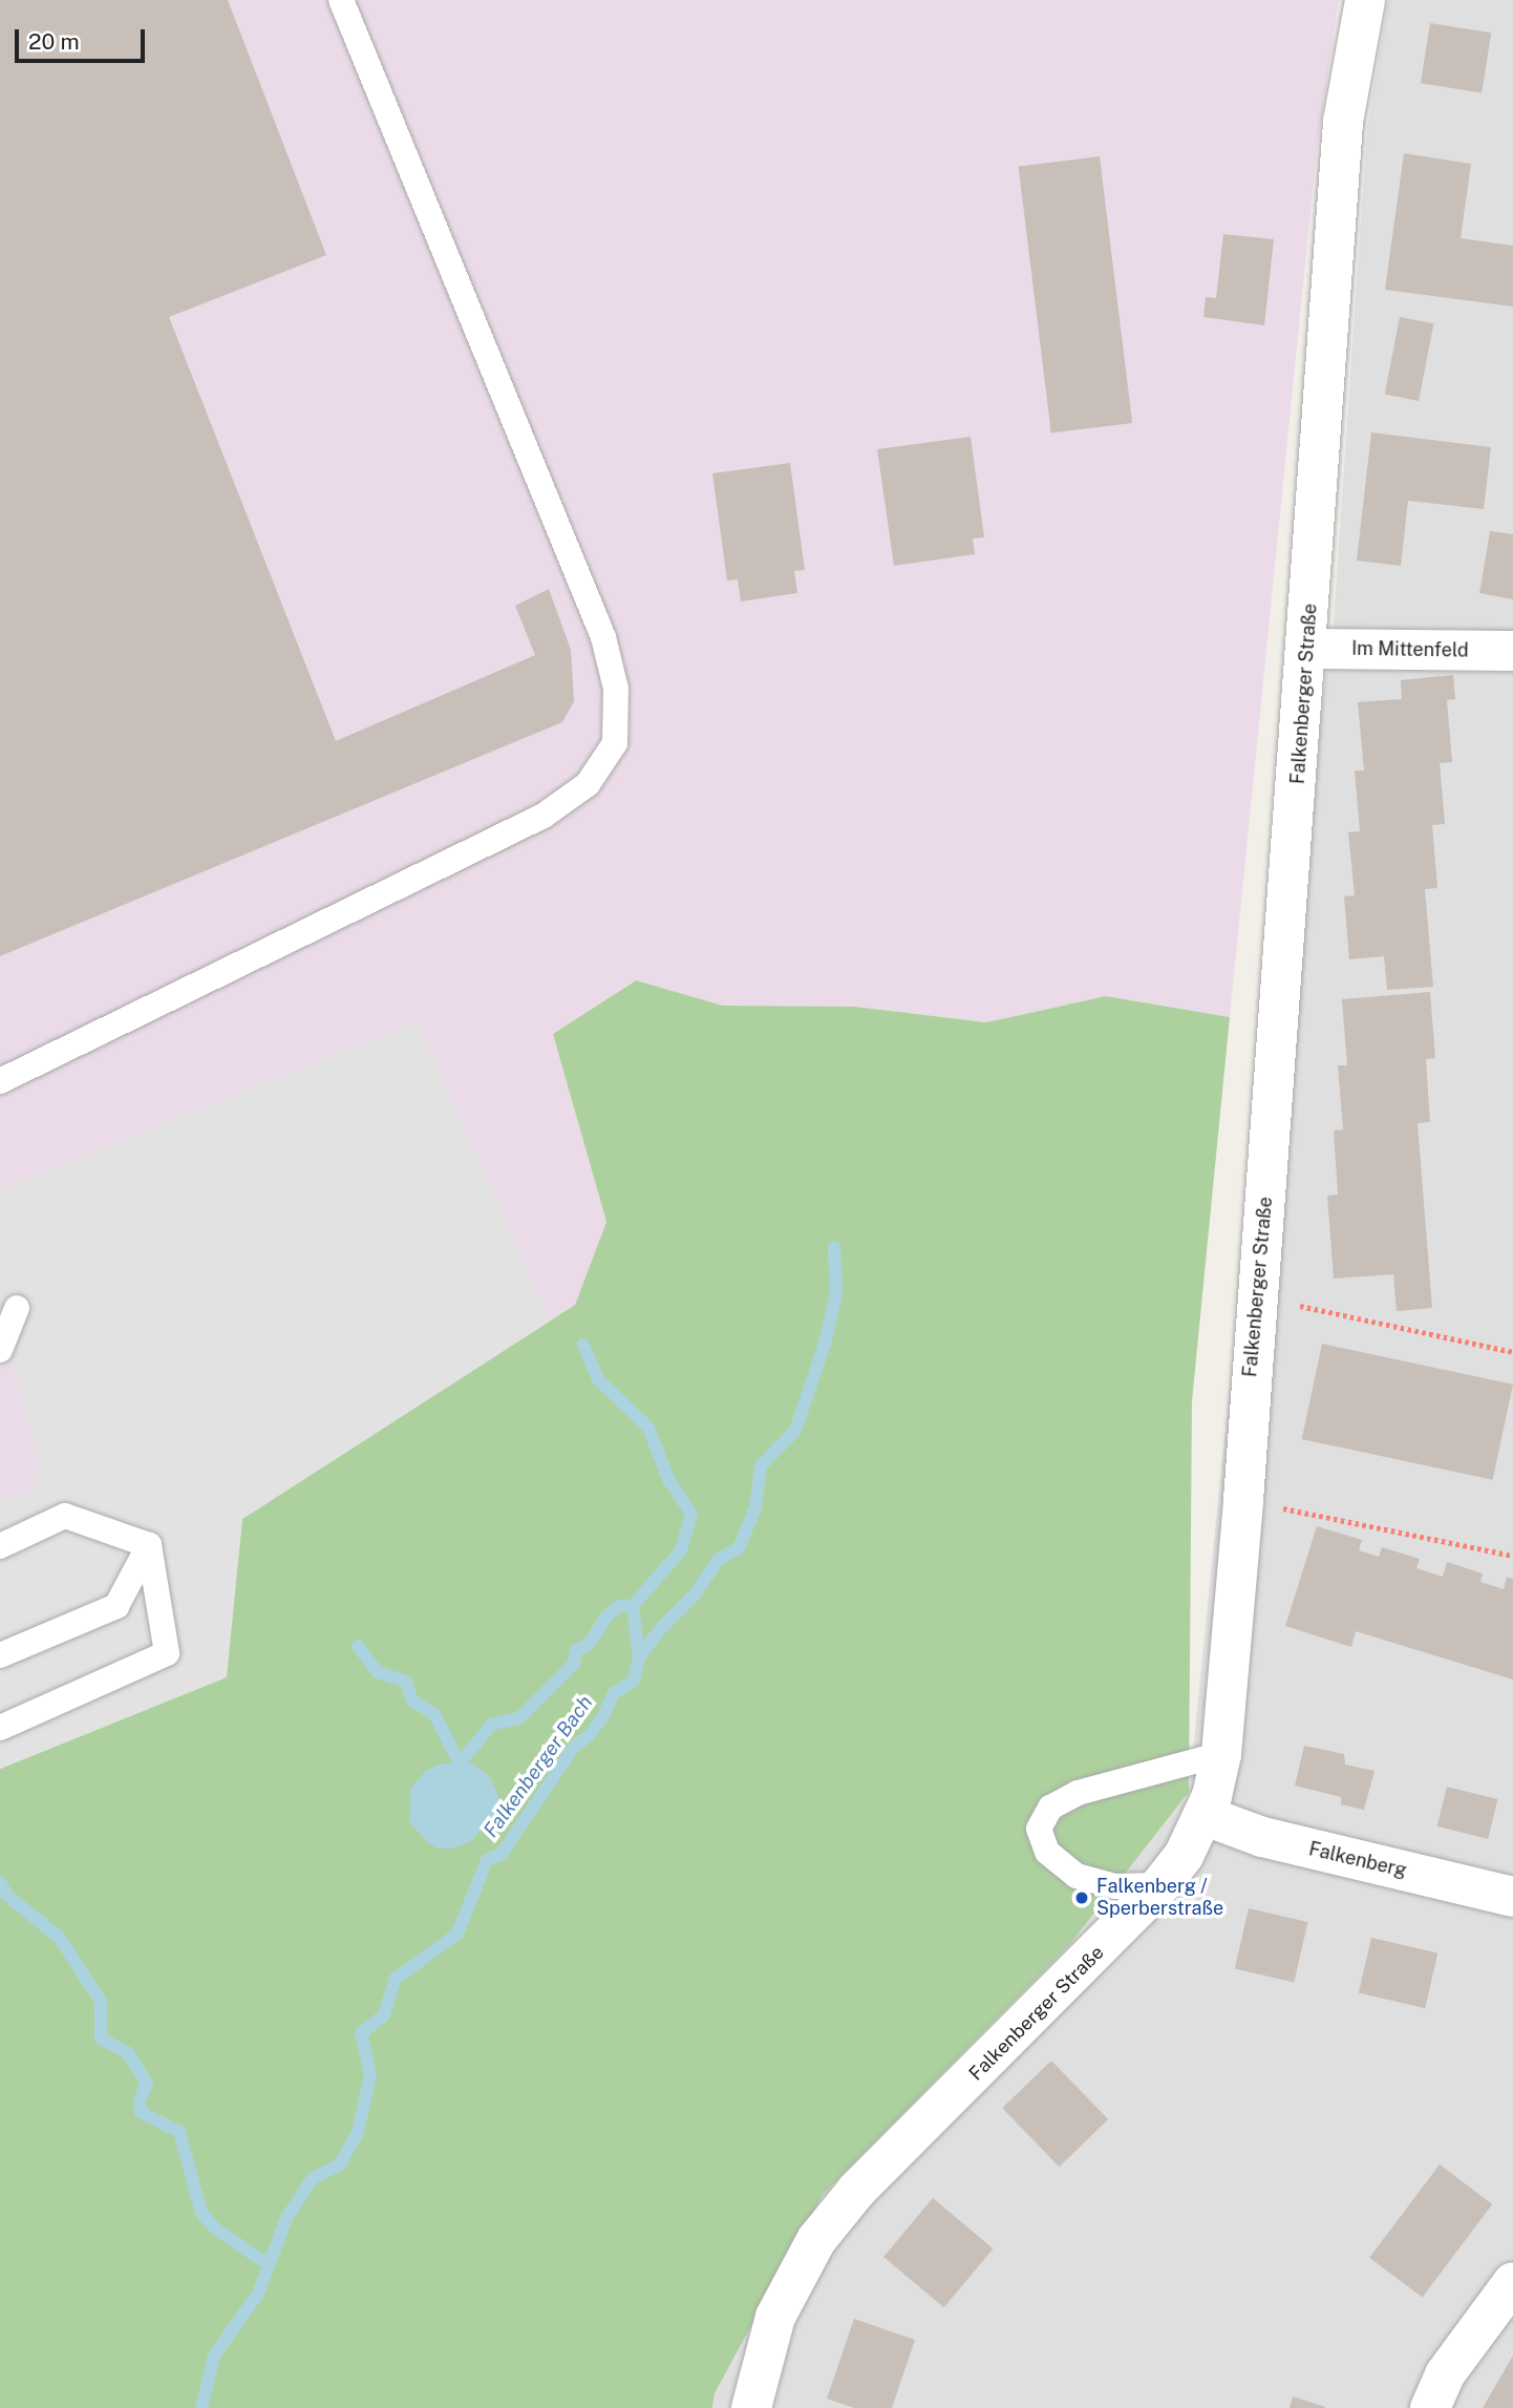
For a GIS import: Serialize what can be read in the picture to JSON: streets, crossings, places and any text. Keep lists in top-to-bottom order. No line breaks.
{"streets":{"street":["Im Mittenfeld","Falkenberger Straße","Falkenberg"]},"crossings":[["Im Mittenfeld","Falkenberger Straße"],["Falkenberger Straße","Falkenberg"]],"water":["Falkenberger Bach"],"places":["Falkenberg / Sperberstraße"],"scale_bar":"20 m"}
